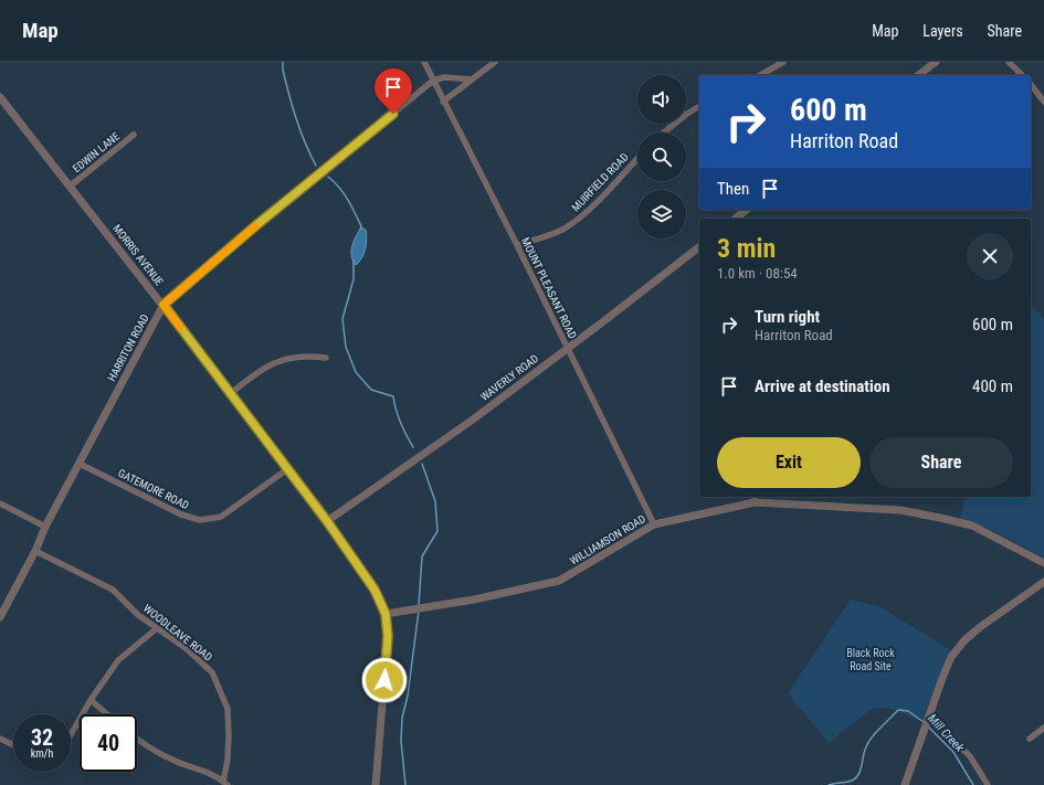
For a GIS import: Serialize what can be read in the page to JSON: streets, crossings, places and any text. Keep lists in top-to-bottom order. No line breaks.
{"streets":{"street":["EDWIN LANE","MUIRFIELD ROAD","MORRIS AVENUE","MOUNT PLEASANT ROAD","HARRITON ROAD","WAVERLY ROAD","GATEMORE ROAD","WILLIAMSON ROAD","WOODLEAVE ROAD"]},"crossings":[["EDWIN LANE","MORRIS AVENUE"],["MUIRFIELD ROAD","MOUNT PLEASANT ROAD"],["MORRIS AVENUE","HARRITON ROAD"],["MORRIS AVENUE","WAVERLY ROAD"],["MORRIS AVENUE","GATEMORE ROAD"],["MORRIS AVENUE","WILLIAMSON ROAD"],["MOUNT PLEASANT ROAD","HARRITON ROAD"],["MOUNT PLEASANT ROAD","WAVERLY ROAD"],["MOUNT PLEASANT ROAD","WILLIAMSON ROAD"],["HARRITON ROAD","GATEMORE ROAD"],["HARRITON ROAD","WOODLEAVE ROAD"]],"water":["Mill Creek"],"parks":["Black Rock Road Site"],"page":{"header":"Map","nav":["Map","Layers","Share"],"turn":["600 m","Harriton Road"],"then":"Then","heading":["3 min","1.0 km · 08:54"],"list":[{"name":"Turn right","note":"Harriton Road","value":"600 m"},{"name":"Arrive at destination","value":"400 m"}],"buttons":["Exit","Share"],"speed":"32 km/h","limit":"40"}}
